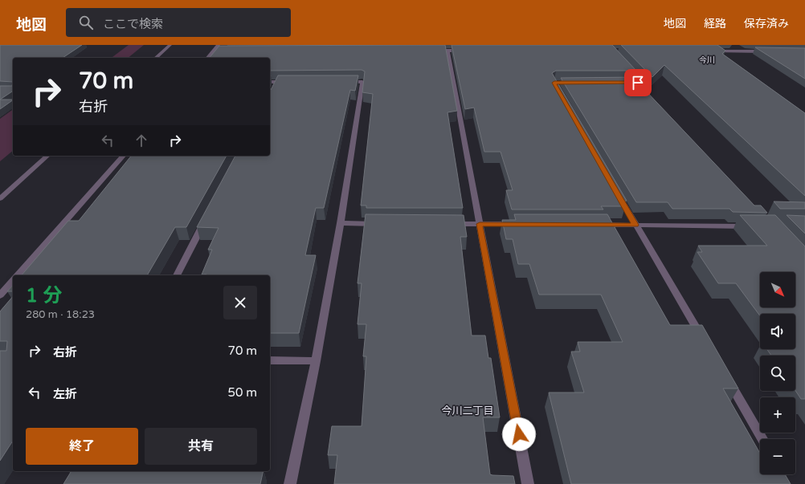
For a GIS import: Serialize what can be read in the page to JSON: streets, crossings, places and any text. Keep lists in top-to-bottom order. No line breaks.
{"districts":["今川","今川二丁目"],"north":"bottom right","page":{"header":"地図","search":"ここで検索","nav":["地図","経路","保存済み"],"turn":["70 m","右折"],"map_buttons":["+","−"],"heading":["1 分","280 m · 18:23"],"list":[{"name":"右折","value":"70 m"},{"name":"左折","value":"50 m"}],"buttons":["終了","共有"]}}
